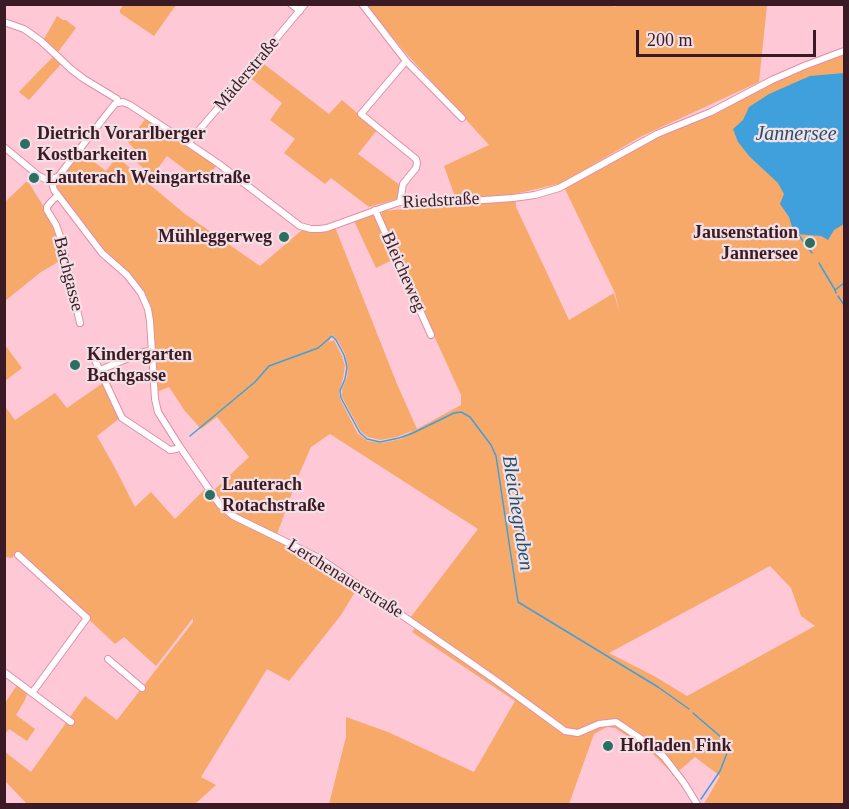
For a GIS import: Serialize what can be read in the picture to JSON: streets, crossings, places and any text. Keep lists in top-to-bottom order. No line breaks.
{"streets":{"street":["Mäderstraße","Riedstraße","Bleicheweg","Bachgasse","Lerchenauerstraße"]},"crossings":[["Mäderstraße","Riedstraße"],["Riedstraße","Bleicheweg"],["Bachgasse","Lerchenauerstraße"]],"water":["Jannersee","Bleichegraben"],"places":["Dietrich Vorarlberger Kostbarkeiten","Lauterach Weingartstraße","Mühleggerweg","Jausenstation Jannersee","Kindergarten Bachgasse","Lauterach Rotachstraße","Hofladen Fink"],"scale_bar":"200 m"}
